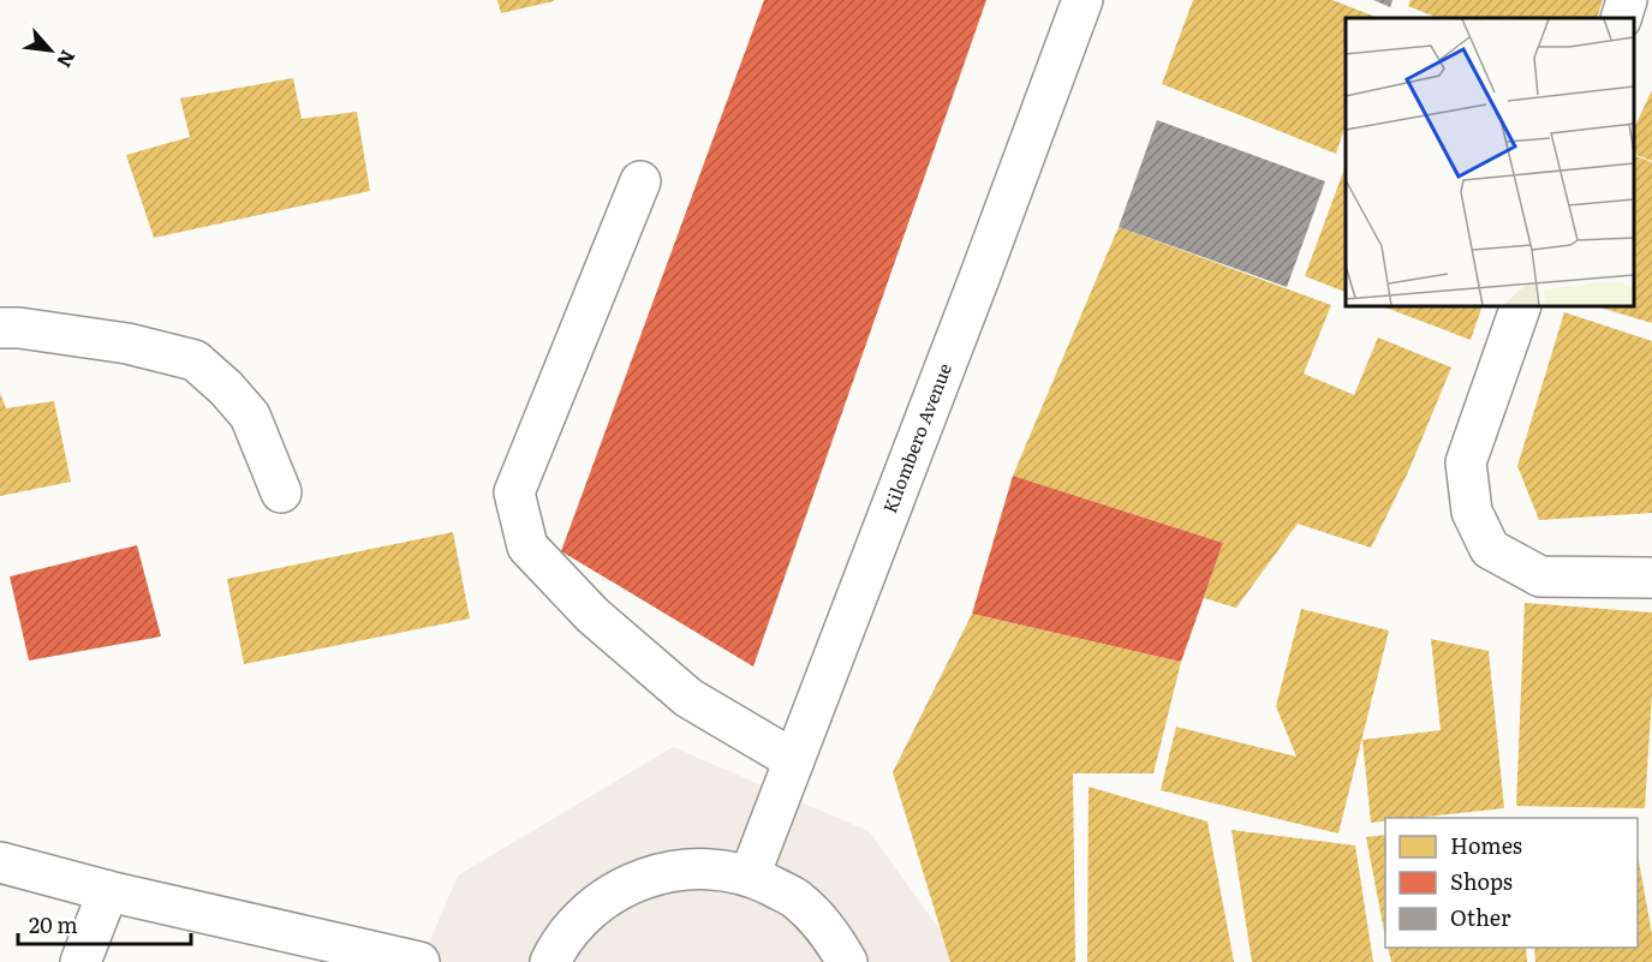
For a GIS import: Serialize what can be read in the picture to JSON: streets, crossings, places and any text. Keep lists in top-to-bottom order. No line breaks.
{"streets":{"street":["Kilombero Avenue"]},"legend":["Homes","Shops","Other"],"scale_bar":"20 m","north":"bottom right"}
